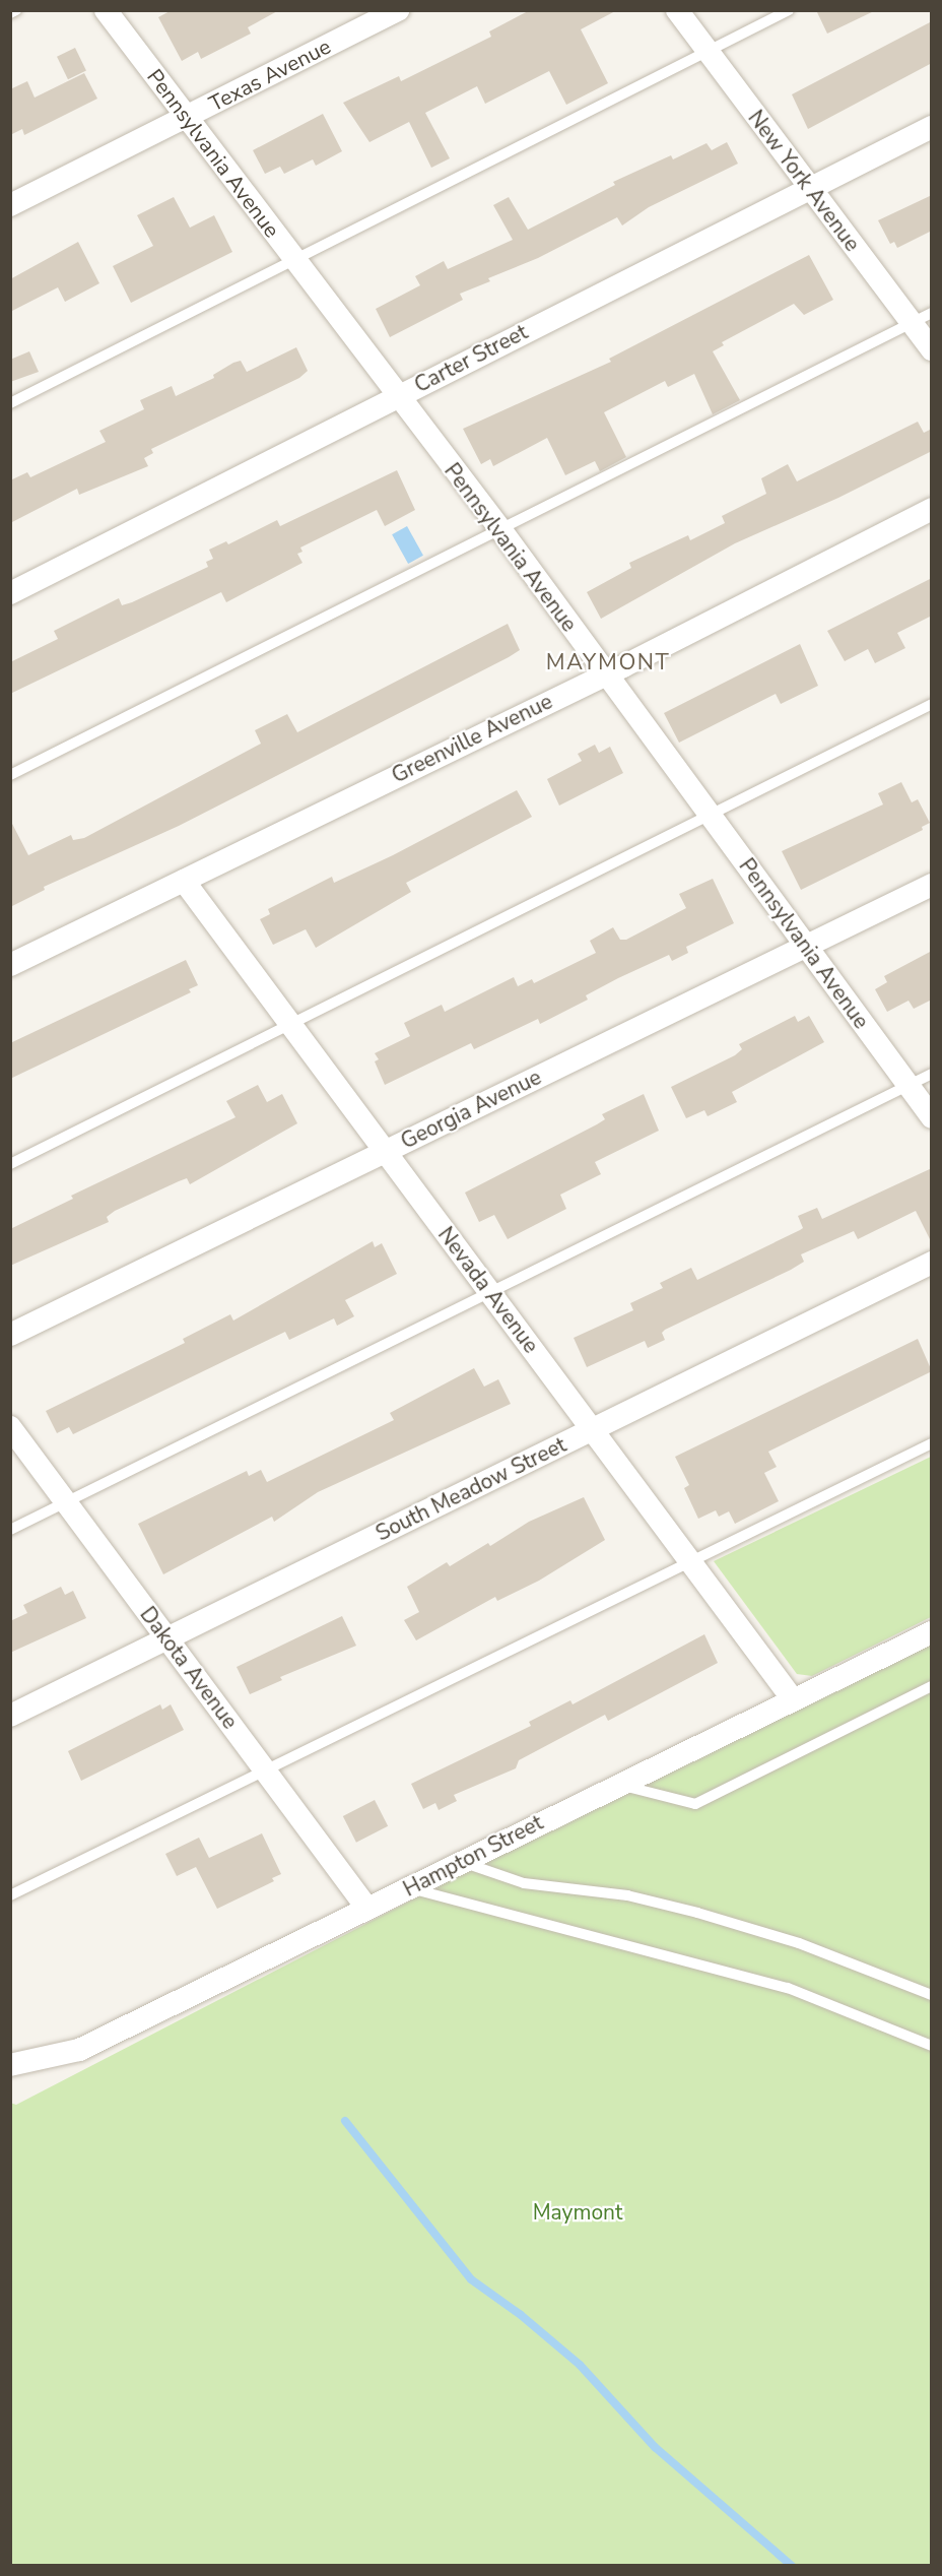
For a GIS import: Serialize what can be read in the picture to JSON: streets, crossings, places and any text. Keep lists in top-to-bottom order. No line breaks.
{"streets":{"street":["Texas Avenue","Pennsylvania Avenue","New York Avenue","Carter Street","Greenville Avenue","Georgia Avenue","Nevada Avenue","South Meadow Street","Dakota Avenue","Hampton Street"]},"crossings":[["Texas Avenue","Pennsylvania Avenue"],["Pennsylvania Avenue","Carter Street"],["Pennsylvania Avenue","Greenville Avenue"],["Pennsylvania Avenue","Georgia Avenue"],["New York Avenue","Carter Street"],["Greenville Avenue","Nevada Avenue"],["Georgia Avenue","Nevada Avenue"],["Nevada Avenue","South Meadow Street"],["Nevada Avenue","Hampton Street"],["South Meadow Street","Dakota Avenue"],["Dakota Avenue","Hampton Street"]],"districts":["MAYMONT"],"parks":["Maymont"]}
